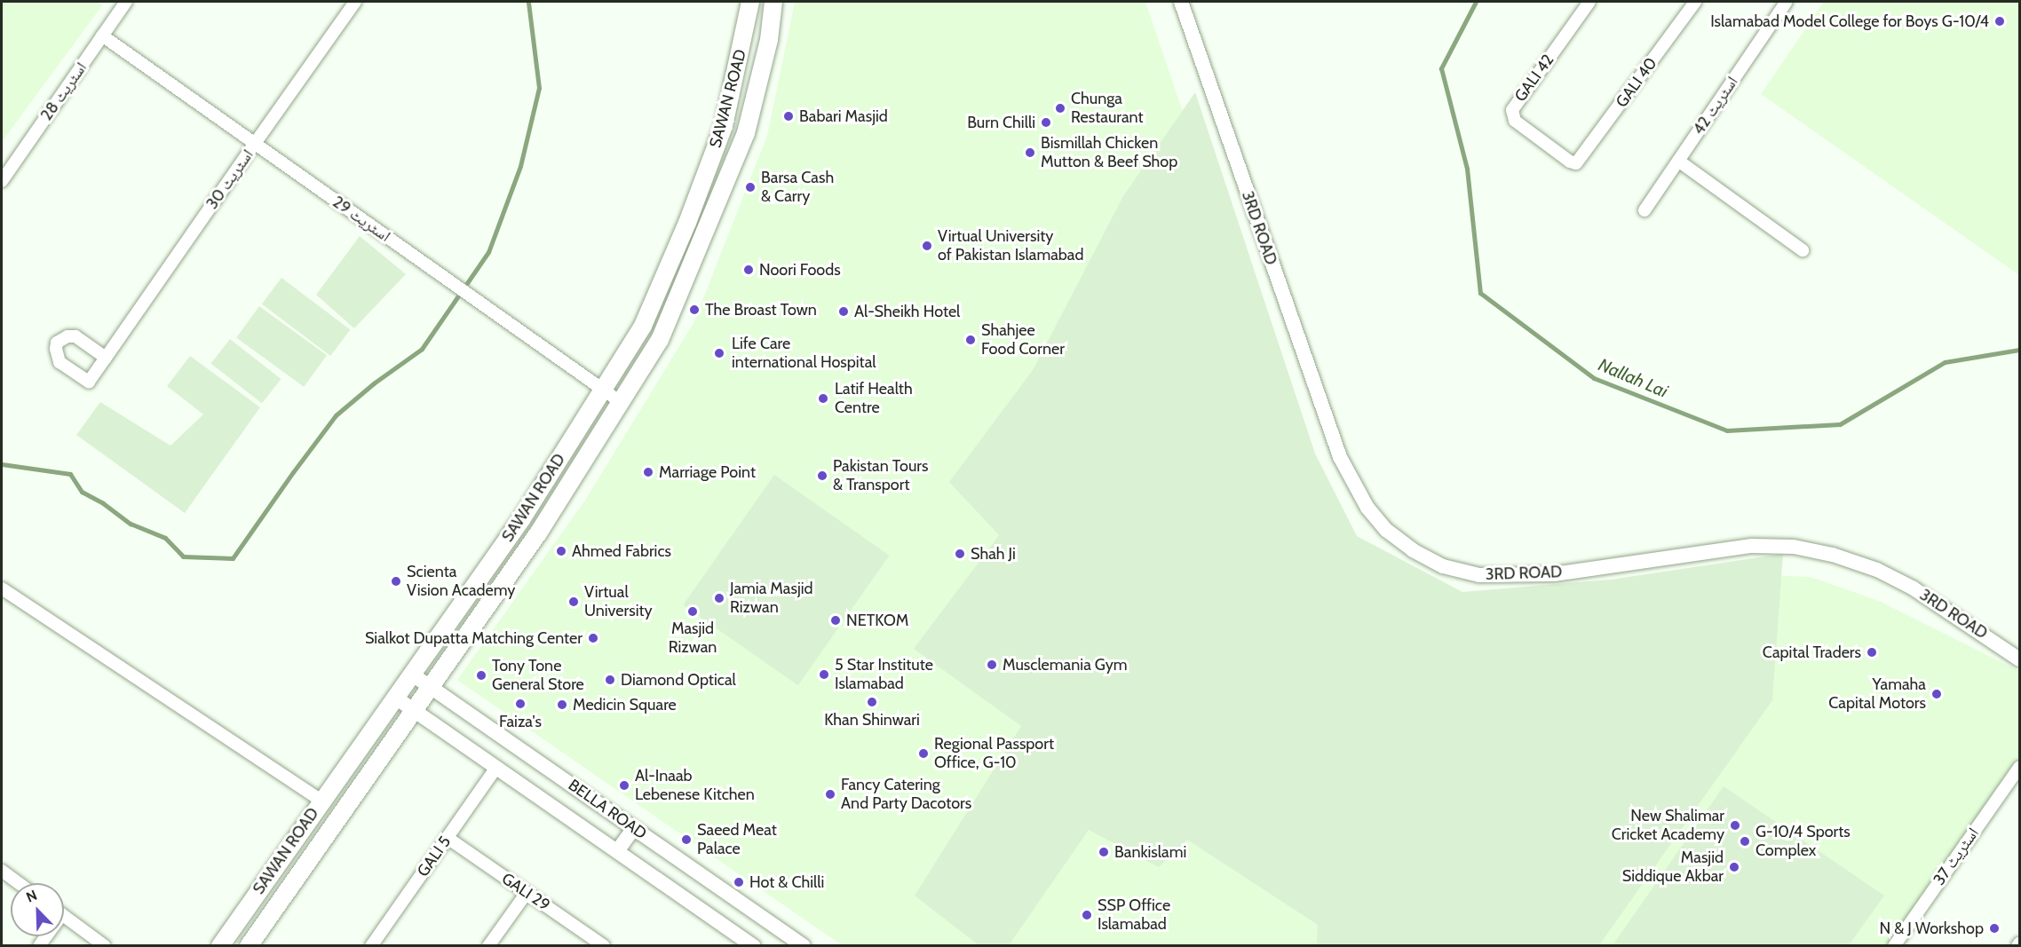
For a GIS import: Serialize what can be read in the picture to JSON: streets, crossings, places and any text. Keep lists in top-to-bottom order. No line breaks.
{"streets":{"main road":["SAWAN ROAD"],"street":["GALI 42","GALI 40","اسٹریٹ 28","اسٹریٹ 42","اسٹریٹ 30","اسٹریٹ 29","3RD ROAD","BELLA ROAD","GALI 5","اسٹریٹ 37","GALI 29"]},"crossings":[["GALI 42","GALI 40"],["اسٹریٹ 28","اسٹریٹ 29"],["SAWAN ROAD","اسٹریٹ 29"],["SAWAN ROAD","BELLA ROAD"],["اسٹریٹ 30","اسٹریٹ 29"],["BELLA ROAD","GALI 5"],["GALI 5","GALI 29"]],"water":["Nallah Lai"],"places":["Islamabad Model College for Boys G-10/4","Chunga Restaurant","Babari Masjid","Burn Chilli","Bismillah Chicken Mutton & Beef Shop","Barsa Cash & Carry","Virtual University of Pakistan Islamabad","Noori Foods","The Broast Town","Al-Sheikh Hotel","Shahjee Food Corner","Life Care international Hospital","Latif Health Centre","Marriage Point","Pakistan Tours & Transport","Ahmed Fabrics","Shah Ji","Scienta Vision Academy","Jamia Masjid Rizwan","Virtual University","Masjid Rizwan","NETKOM","Sialkot Dupatta Matching Center","Capital Traders","Musclemania Gym","5 Star Institute Islamabad","Tony Tone General Store","Diamond Optical","Yamaha Capital Motors","Khan Shinwari","Faiza's","Medicin Square","Regional Passport Office, G-10","Al-Inaab Lebenese Kitchen","Fancy Catering And Party Dacotors","New Shalimar Cricket Academy","Saeed Meat Palace","G-10/4 Sports Complex","Bankislami","Masjid Siddique Akbar","Hot & Chilli","SSP Office Islamabad","N & J Workshop"],"north":"top left"}
